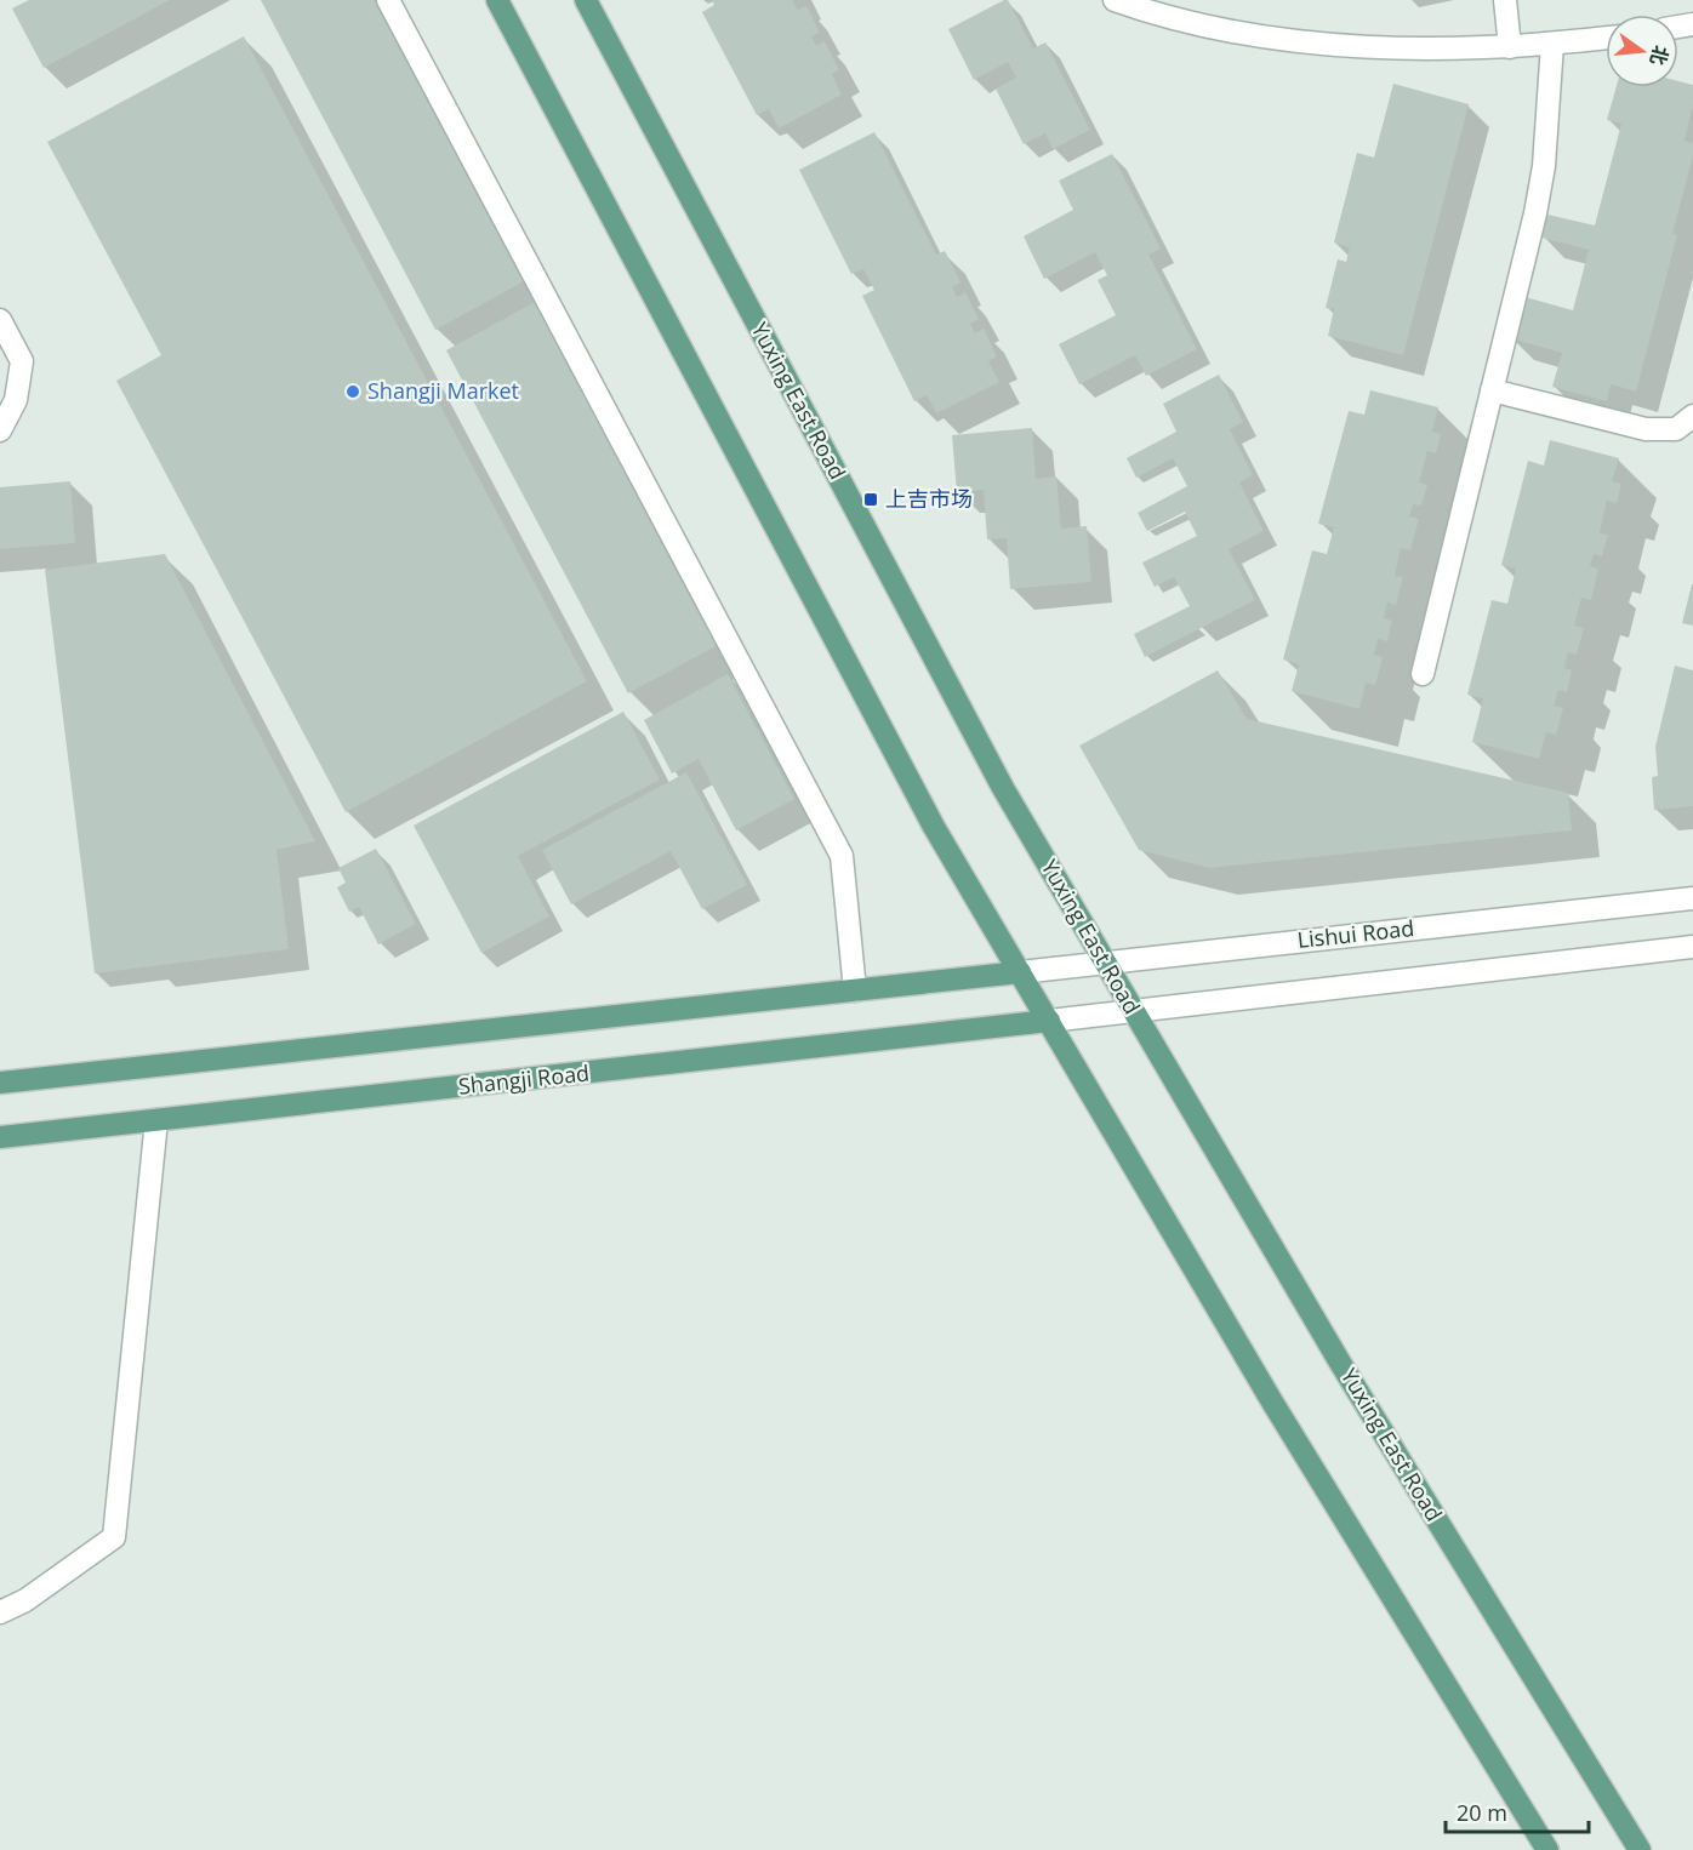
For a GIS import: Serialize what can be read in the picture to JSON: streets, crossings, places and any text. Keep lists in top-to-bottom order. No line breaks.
{"streets":{"main road":["Yuxing East Road","Shangji Road"],"street":["Lishui Road"]},"crossings":[["Yuxing East Road","Lishui Road"]],"places":{"other":["Shangji Market"],"transit":["上吉市场"]},"scale_bar":"20 m","north":"right"}
